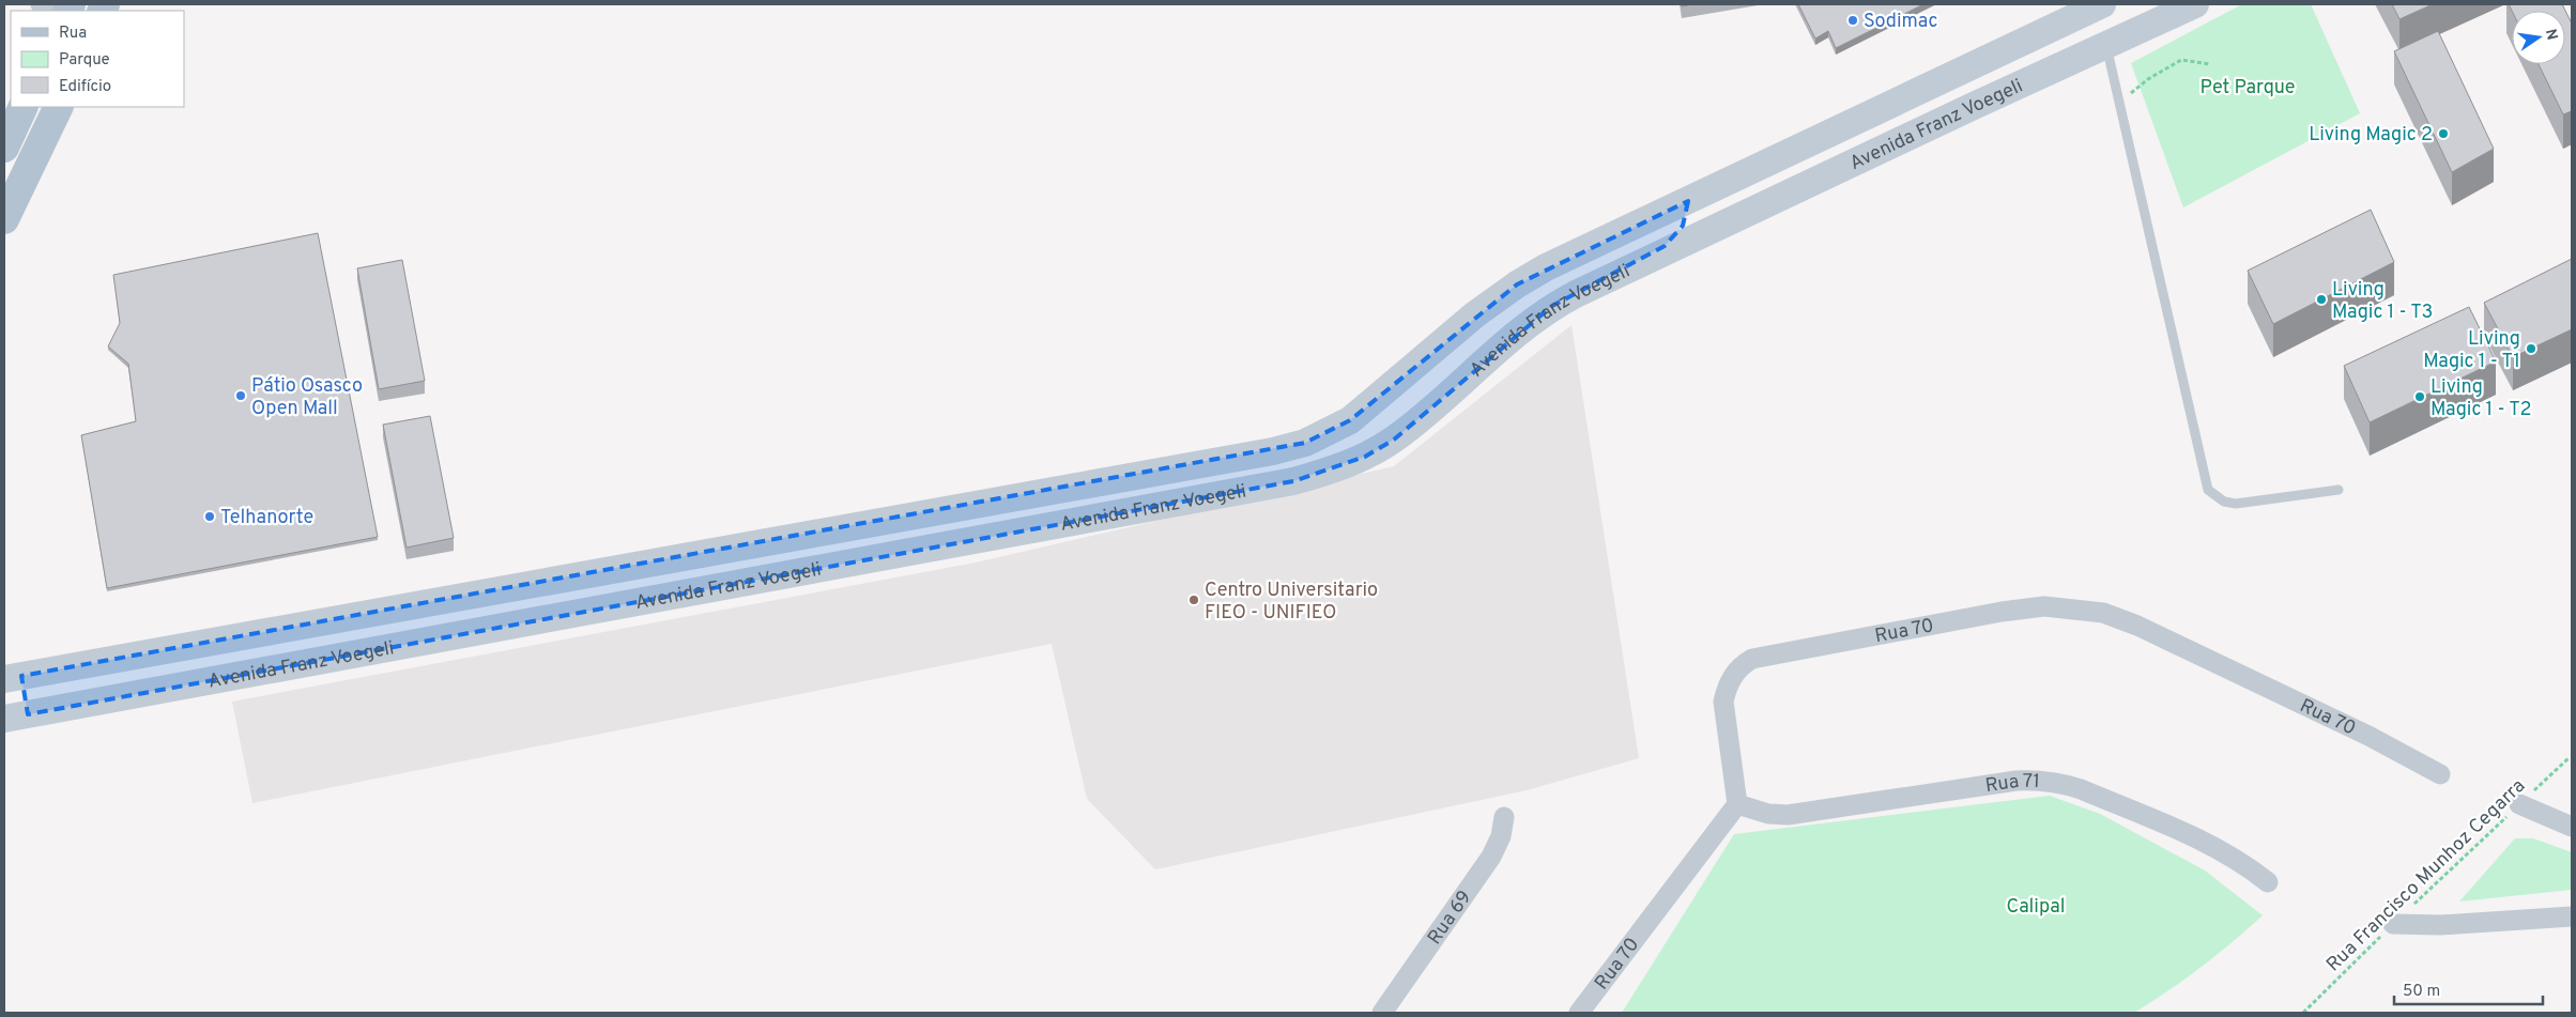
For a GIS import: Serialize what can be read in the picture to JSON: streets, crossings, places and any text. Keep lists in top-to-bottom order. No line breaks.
{"streets":{"main road":["Avenida Franz Voegeli"],"street":["Rua 70","Rua 71","Rua 69"],"path":["Rua Francisco Munhoz Cegarra"]},"crossings":[["Rua 70","Rua 71"]],"parks":["Pet Parque","Calipal"],"places":["Sodimac","Living Magic 2","Living Magic 1 - T3","Living Magic 1 - T1","Pátio Osasco Open Mall","Living Magic 1 - T2","Telhanorte","Centro Universitario FIEO - UNIFIEO"],"legend":["Rua","Parque","Edifício"],"scale_bar":"50 m","north":"right"}
